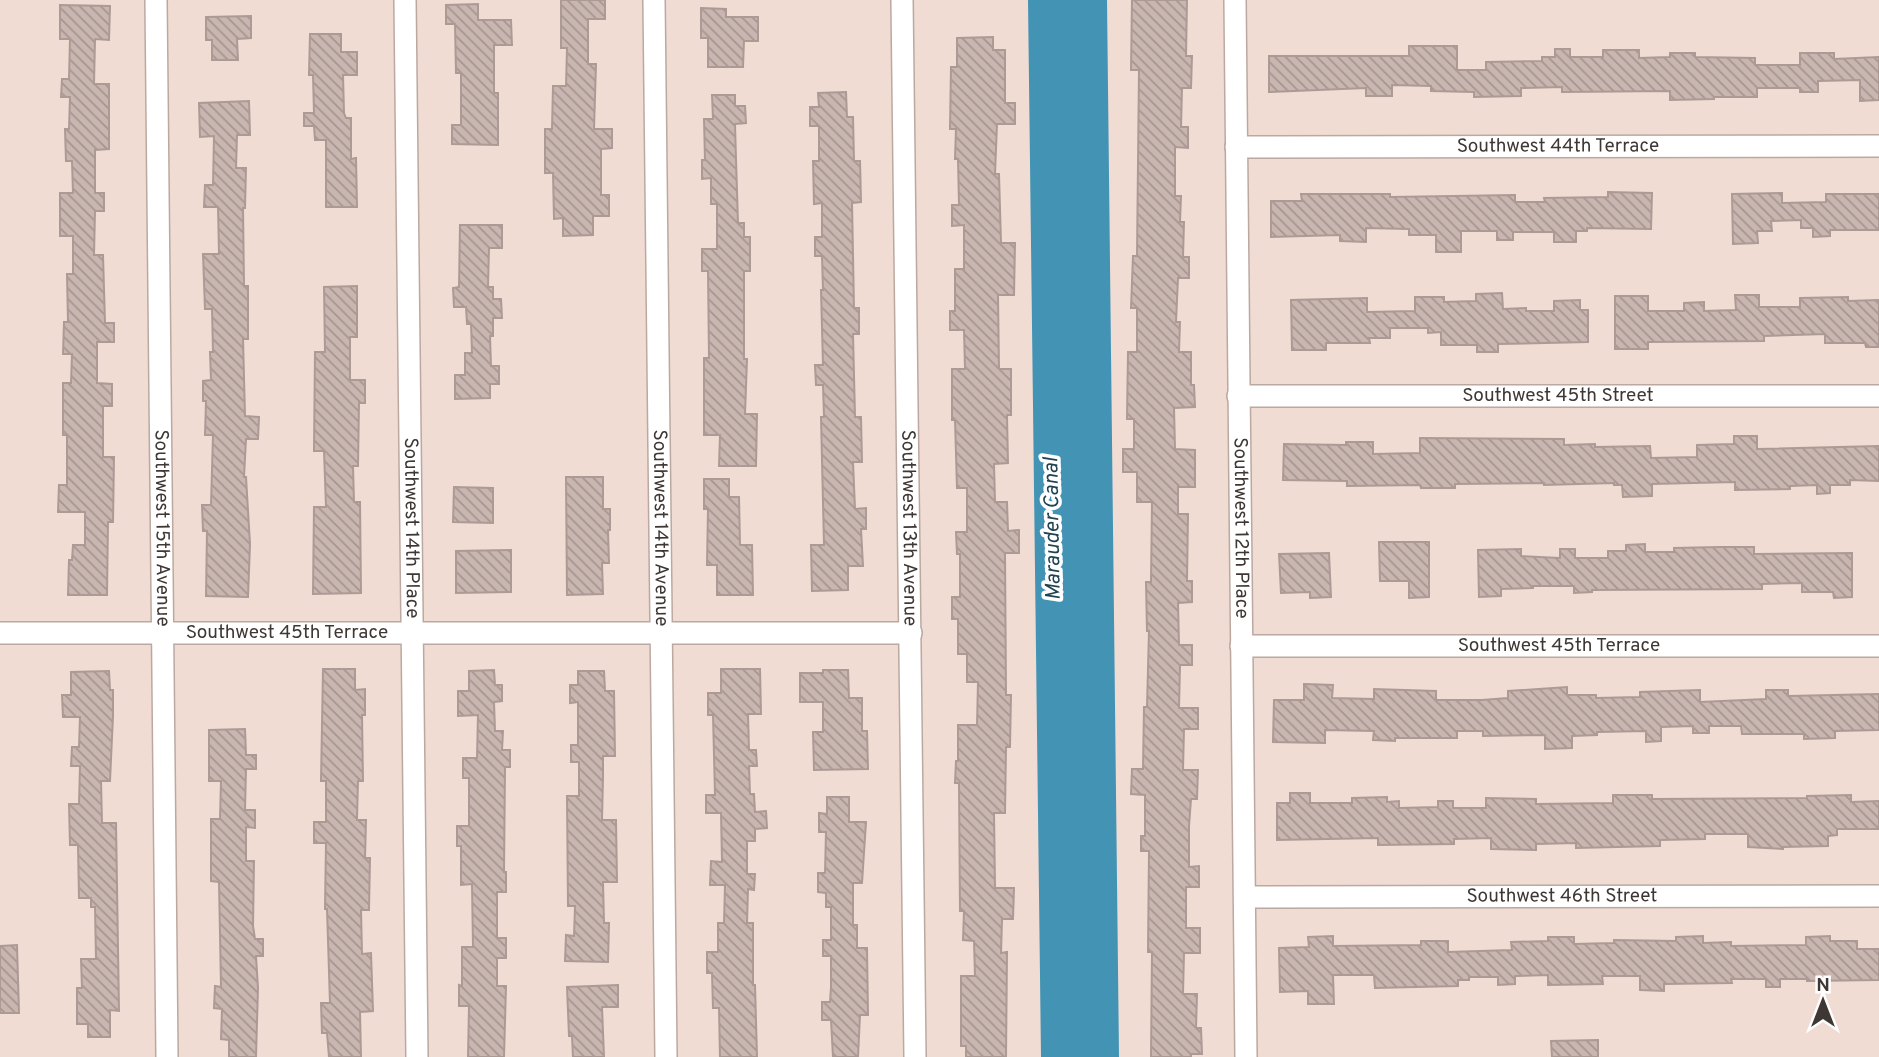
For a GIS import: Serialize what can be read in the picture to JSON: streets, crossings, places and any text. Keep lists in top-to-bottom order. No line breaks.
{"streets":{"street":["Southwest 44th Terrace","Southwest 45th Street","Southwest 13th Avenue","Southwest 15th Avenue","Southwest 14th Place","Southwest 14th Avenue","Southwest 12th Place","Southwest 45th Terrace","Southwest 46th Street"]},"crossings":[["Southwest 44th Terrace","Southwest 12th Place"],["Southwest 45th Street","Southwest 12th Place"],["Southwest 13th Avenue","Southwest 45th Terrace"],["Southwest 15th Avenue","Southwest 45th Terrace"],["Southwest 14th Place","Southwest 45th Terrace"],["Southwest 14th Avenue","Southwest 45th Terrace"],["Southwest 12th Place","Southwest 45th Terrace"],["Southwest 12th Place","Southwest 46th Street"]],"water":["Marauder Canal"],"north":"top"}
